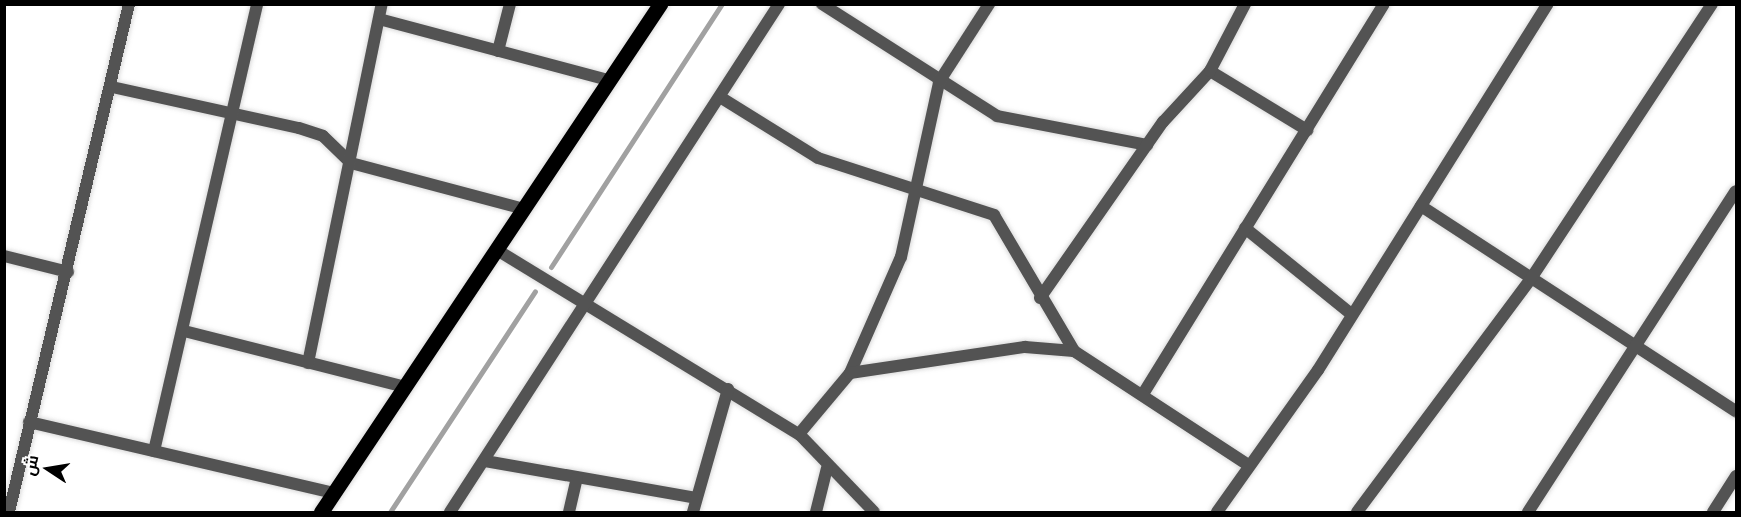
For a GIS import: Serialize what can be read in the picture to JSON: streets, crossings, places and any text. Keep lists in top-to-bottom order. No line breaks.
{"north":"left"}
